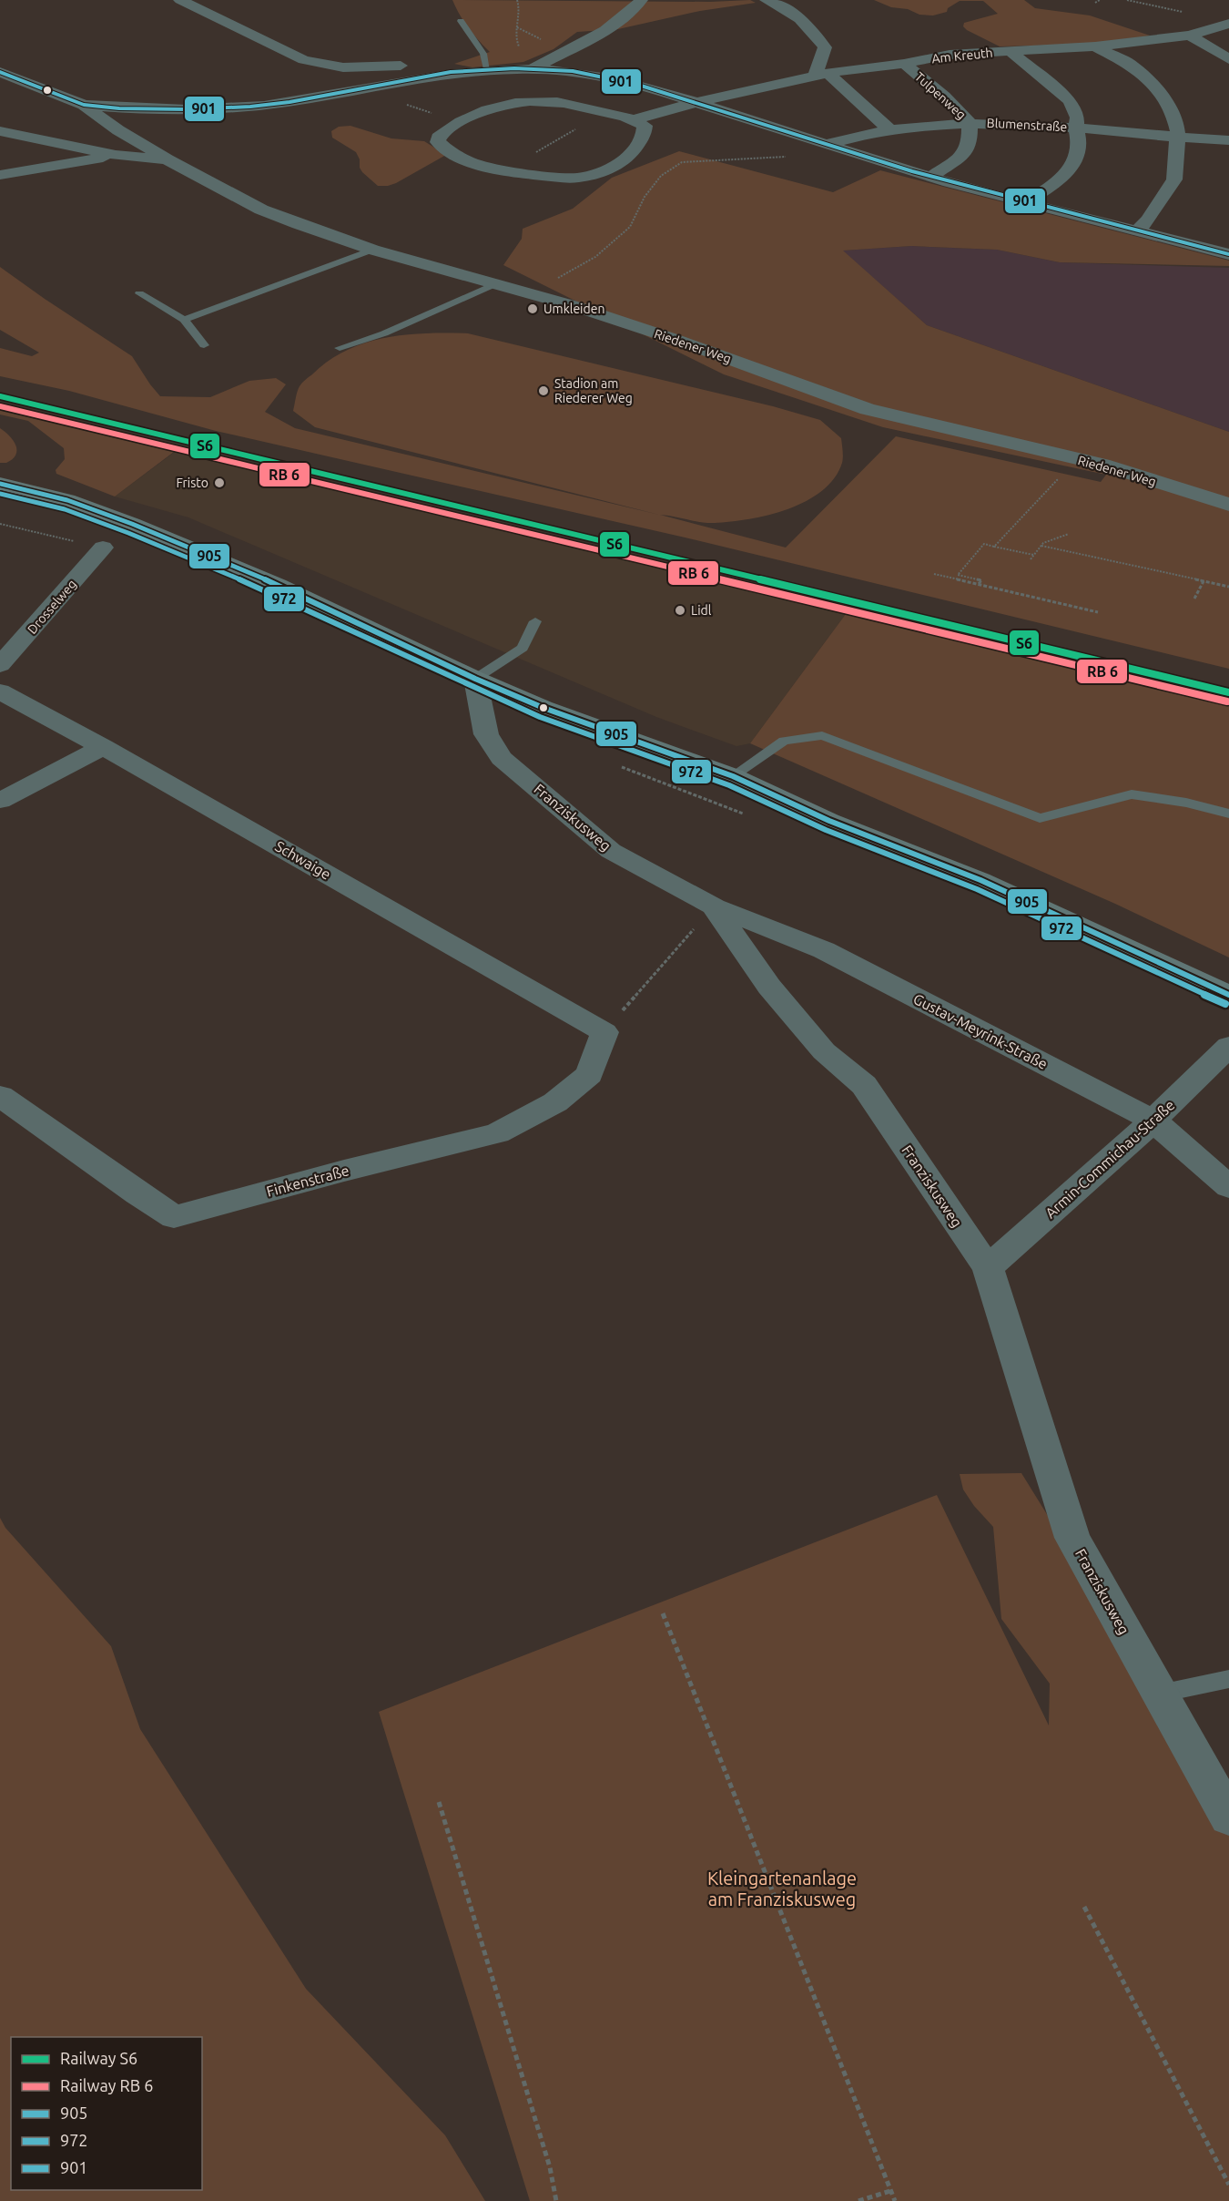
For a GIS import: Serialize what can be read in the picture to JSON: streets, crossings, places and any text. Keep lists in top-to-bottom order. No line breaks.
{"streets":{"street":["Am Kreuth","Tulpenweg","Blumenstraße","Riedener Weg","Drosselweg","Franziskusweg","Schwaige","Gustav-Meyrink-Straße","Armin-Commichau-Straße","Finkenstraße"]},"crossings":[["Am Kreuth","Tulpenweg"],["Tulpenweg","Blumenstraße"],["Franziskusweg","Gustav-Meyrink-Straße"],["Franziskusweg","Armin-Commichau-Straße"],["Schwaige","Finkenstraße"],["Gustav-Meyrink-Straße","Armin-Commichau-Straße"]],"parks":["Kleingartenanlage am Franziskusweg"],"places":["Umkleiden","Stadion am Riederer Weg","Fristo","Lidl"],"lines":["transit line 901","rail line S6","transit line 905","transit line 972"],"legend":["Railway S6","Railway RB 6","905","972","901"]}
